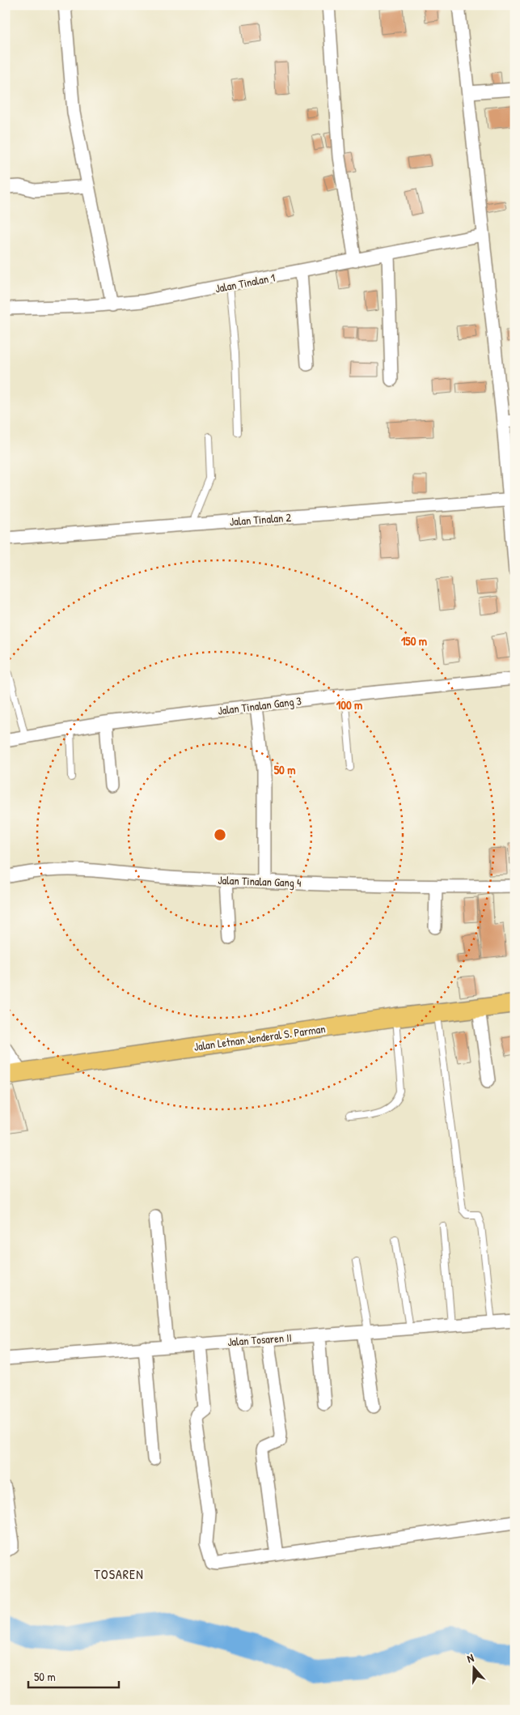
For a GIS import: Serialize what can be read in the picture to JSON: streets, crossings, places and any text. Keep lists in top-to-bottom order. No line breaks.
{"streets":{"main road":["Jalan Letnan Jenderal S. Parman"],"street":["Jalan Tinalan 1","Jalan Tinalan 2","Jalan Tinalan Gang 3","Jalan Tinalan Gang 4","Jalan Tosaren II"]},"districts":["TOSAREN"],"scale_bar":"50 m","north":"top","rings":["150 m","100 m","50 m"]}
